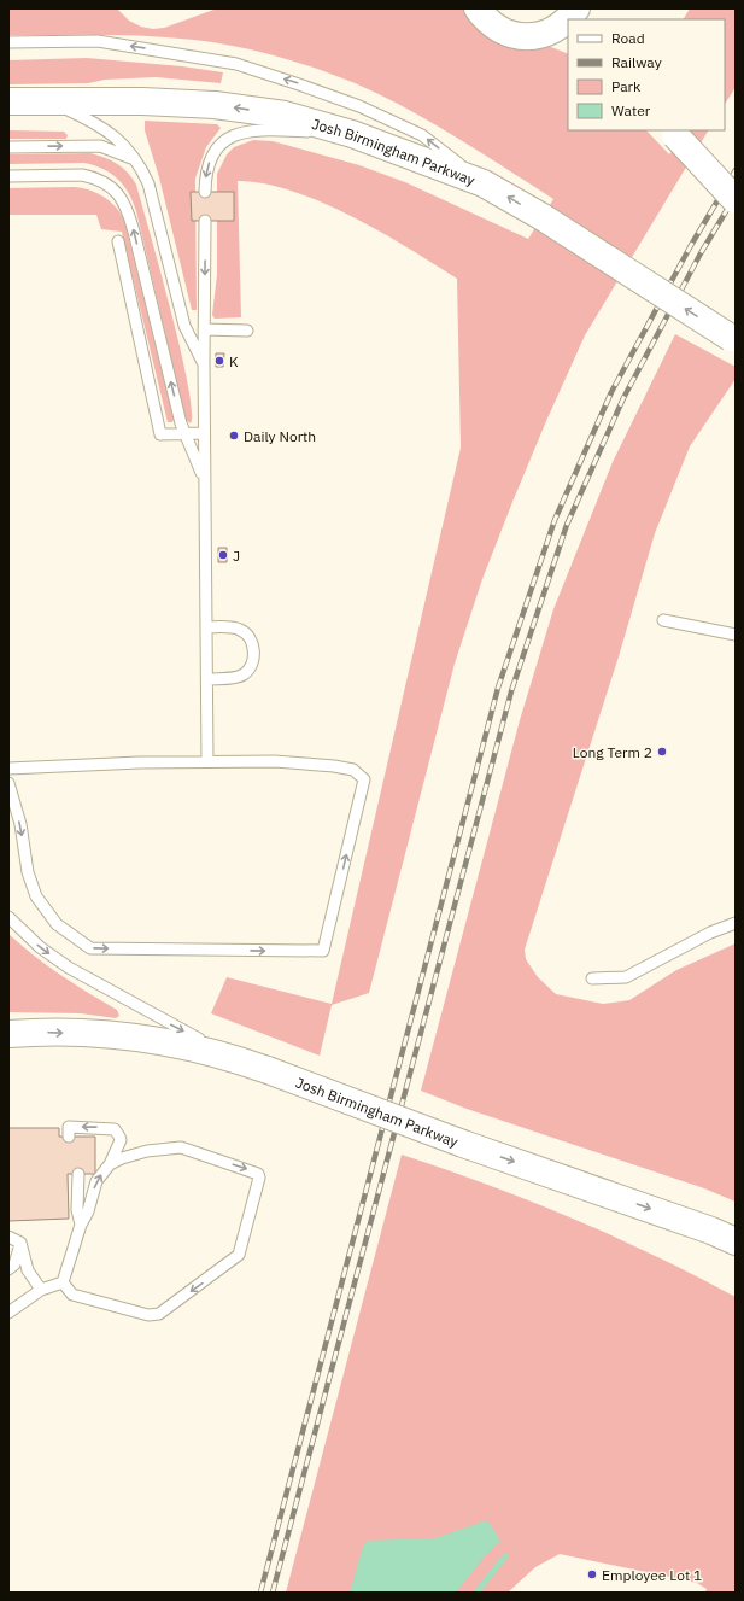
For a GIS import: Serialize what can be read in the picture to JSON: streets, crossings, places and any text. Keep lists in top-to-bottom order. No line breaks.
{"streets":{"main road":["Josh Birmingham Parkway"]},"places":["K","Daily North","J","Long Term 2","Employee Lot 1"],"legend":["Road","Railway","Park","Water"]}
